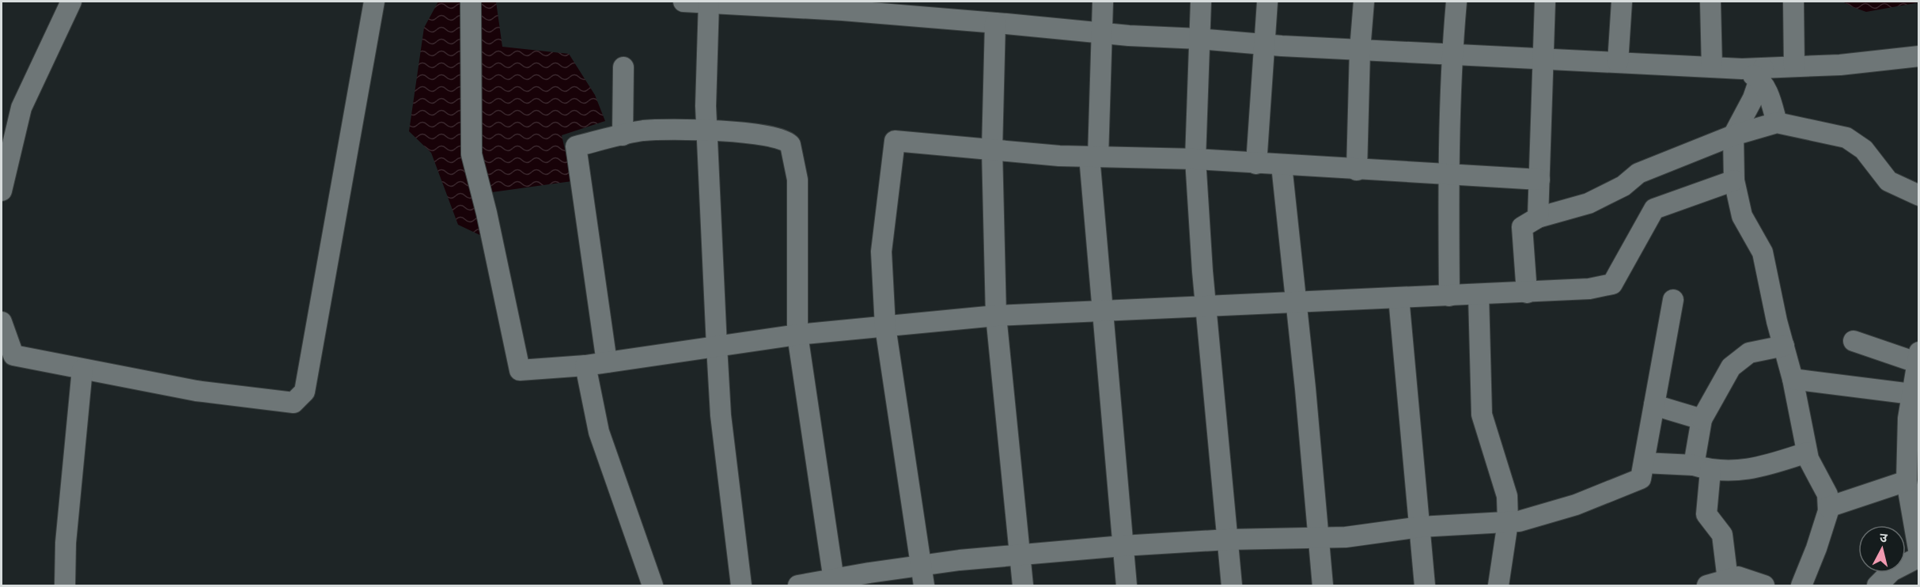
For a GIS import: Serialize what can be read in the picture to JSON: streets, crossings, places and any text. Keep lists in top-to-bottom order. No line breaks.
{"north":"top"}
